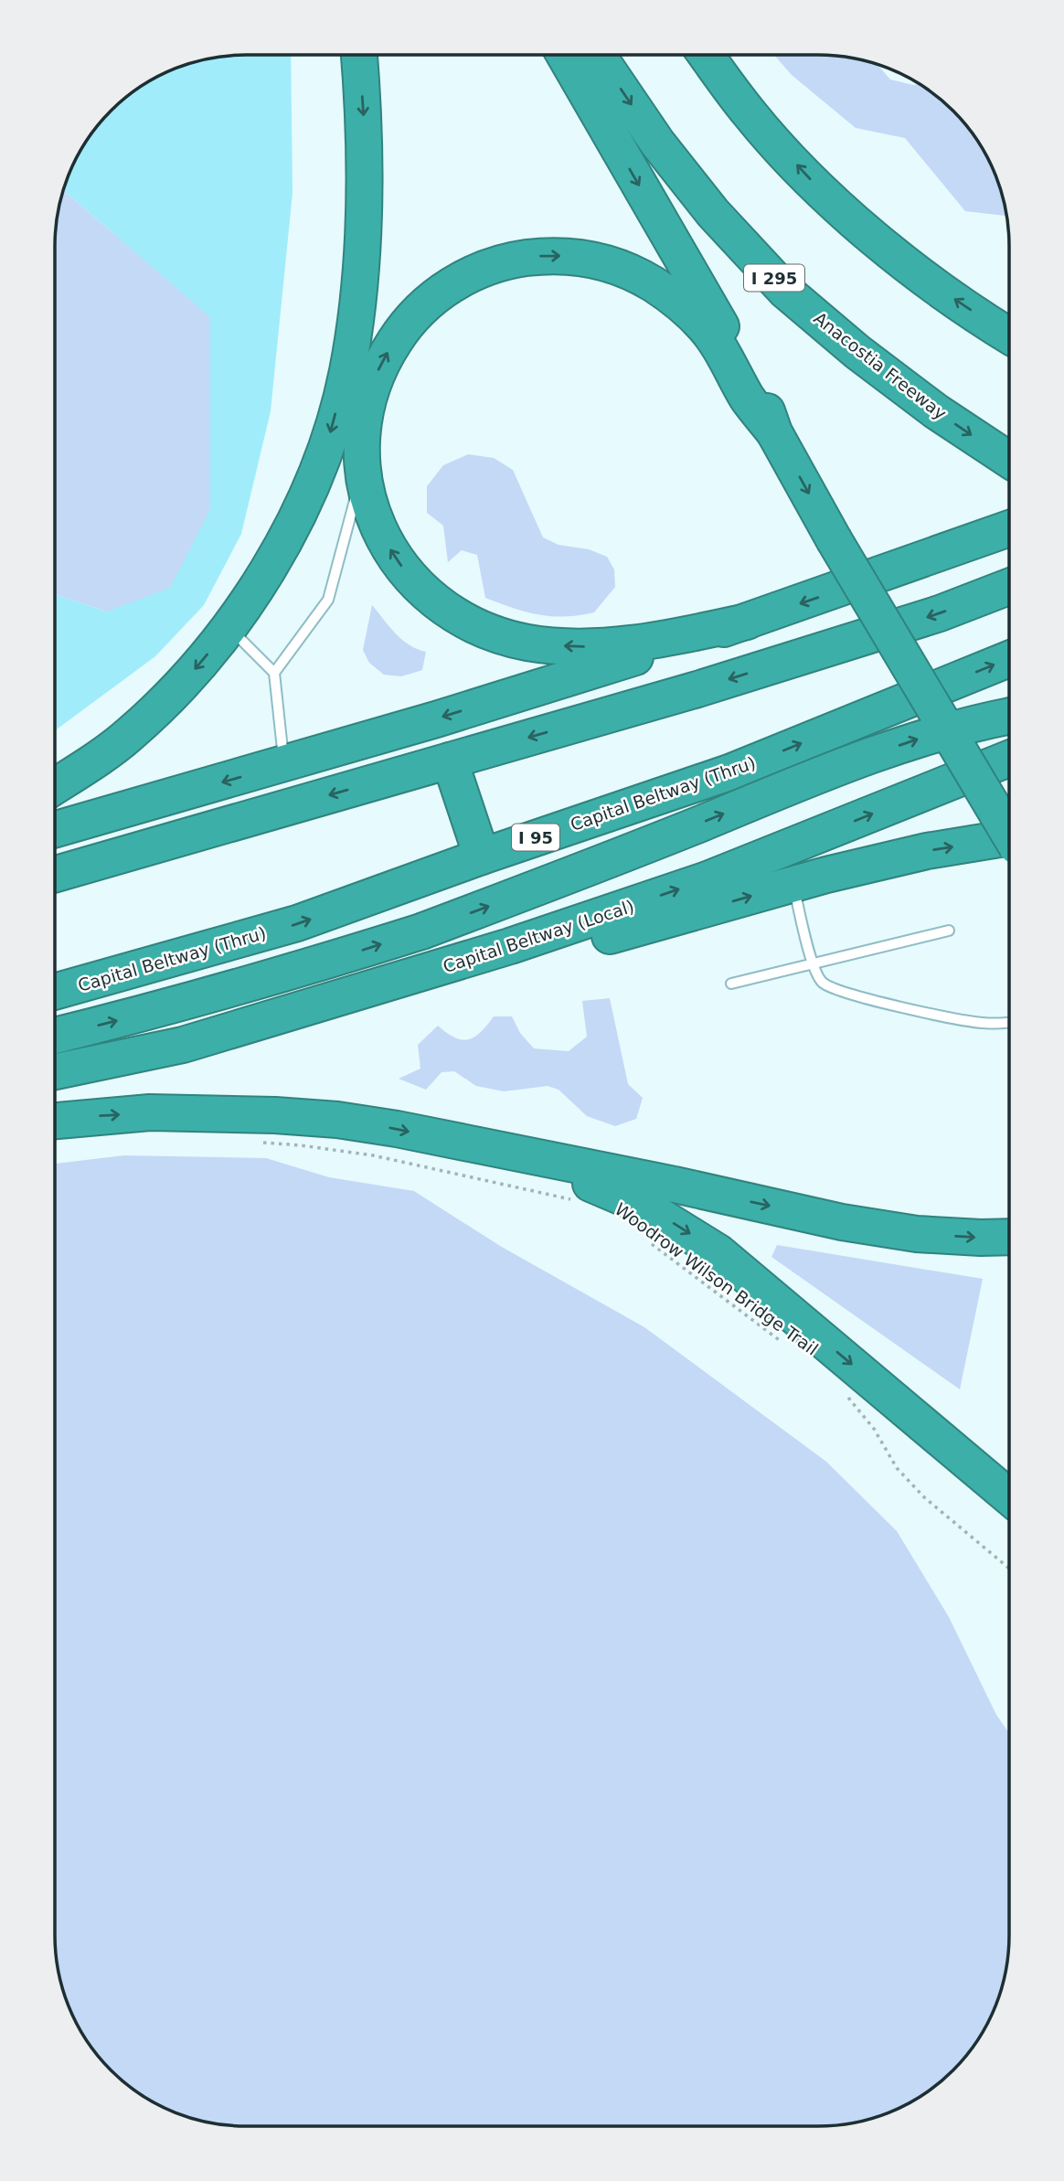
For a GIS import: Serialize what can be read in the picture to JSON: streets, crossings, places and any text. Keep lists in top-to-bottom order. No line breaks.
{"streets":{"highway":["I 295","Anacostia Freeway","Capital Beltway (Thru)","I 95","Capital Beltway (Local)"],"path":["Woodrow Wilson Bridge Trail"]}}
